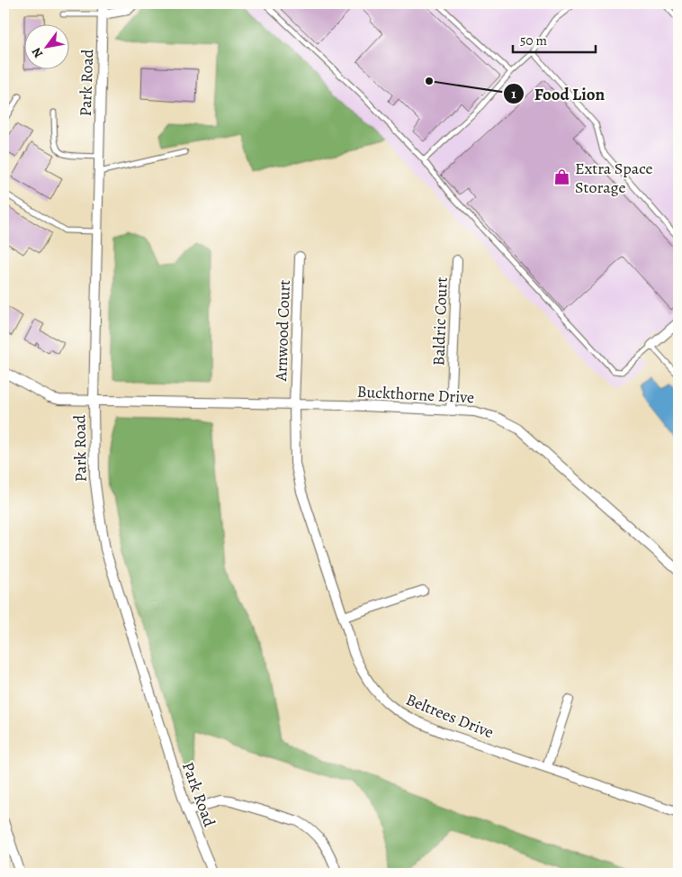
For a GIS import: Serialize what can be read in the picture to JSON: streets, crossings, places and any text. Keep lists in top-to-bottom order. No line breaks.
{"streets":{"street":["Park Road","Baldric Court","Arnwood Court","Buckthorne Drive","Beltrees Drive"]},"crossings":[["Park Road","Buckthorne Drive"],["Baldric Court","Buckthorne Drive"],["Arnwood Court","Buckthorne Drive"],["Arnwood Court","Beltrees Drive"],["Buckthorne Drive","Beltrees Drive"]],"places":{"other":["Food Lion"],"shop":["Extra Space Storage"]},"scale_bar":"50 m","north":"bottom left"}
